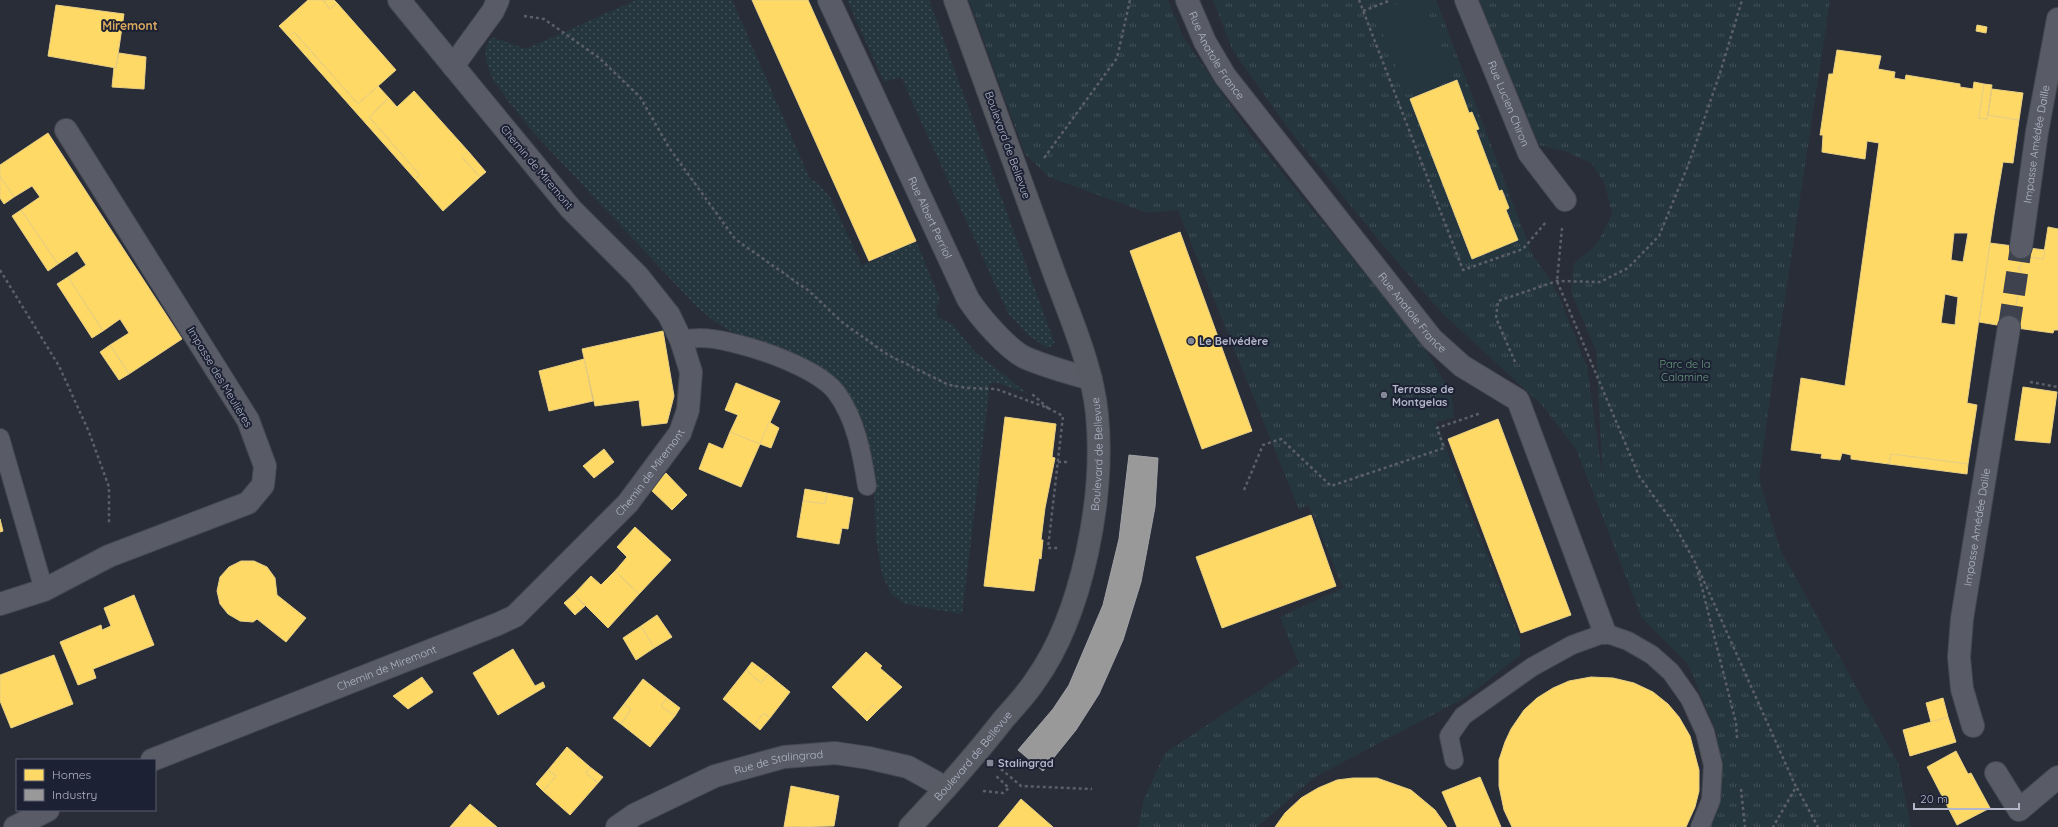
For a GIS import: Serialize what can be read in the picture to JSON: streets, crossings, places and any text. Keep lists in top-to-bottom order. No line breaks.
{"streets":{"main road":["Boulevard de Bellevue"],"street":["Rue Anatole France","Rue Lucien Chiron","Impasse Amédée Daille","Chemin de Miremont","Rue Albert Perriol","Impasse des Meulières","Rue de Stalingrad"]},"crossings":[["Boulevard de Bellevue","Rue Albert Perriol"],["Boulevard de Bellevue","Rue de Stalingrad"]],"districts":["Miremont"],"parks":["Parc de la Calamine"],"places":{"other":["Le Belvédère","Terrasse de Montgelas"],"transit":["Stalingrad"]},"legend":["Homes","Industry"],"scale_bar":"20 m"}
